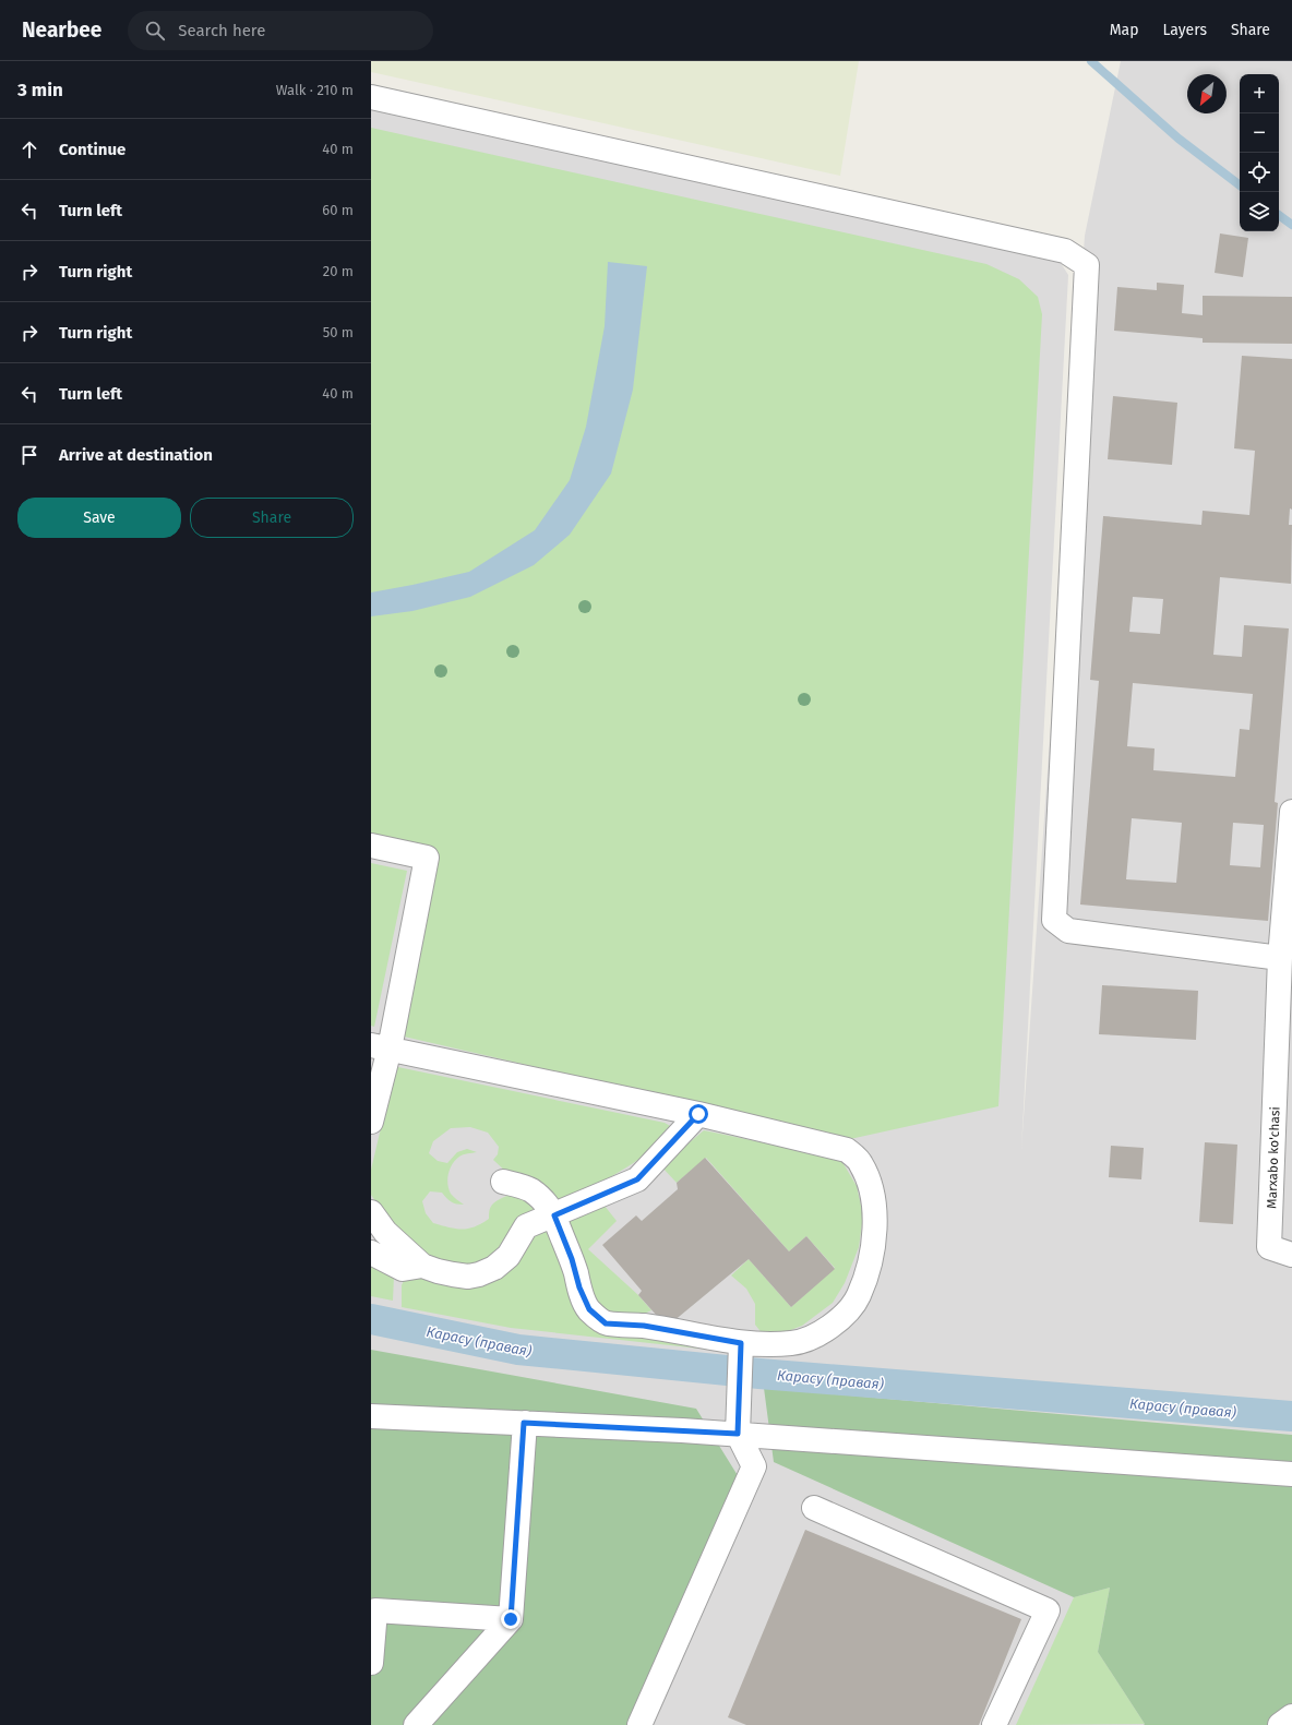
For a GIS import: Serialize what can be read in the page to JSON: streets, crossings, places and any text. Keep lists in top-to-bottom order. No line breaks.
{"streets":{"street":["Marxabo ko'chasi"]},"water":["Карасу (правая)"],"north":"bottom left","page":{"header":"Nearbee","search":"Search here","nav":["Map","Layers","Share"],"heading":["3 min","Walk · 210 m"],"map_buttons":["+","−"],"list":[["Continue","40 m"],["Turn left","60 m"],["Turn right","20 m"],["Turn right","50 m"],["Turn left","40 m"],"Arrive at destination"],"buttons":["Save","Share"]}}
